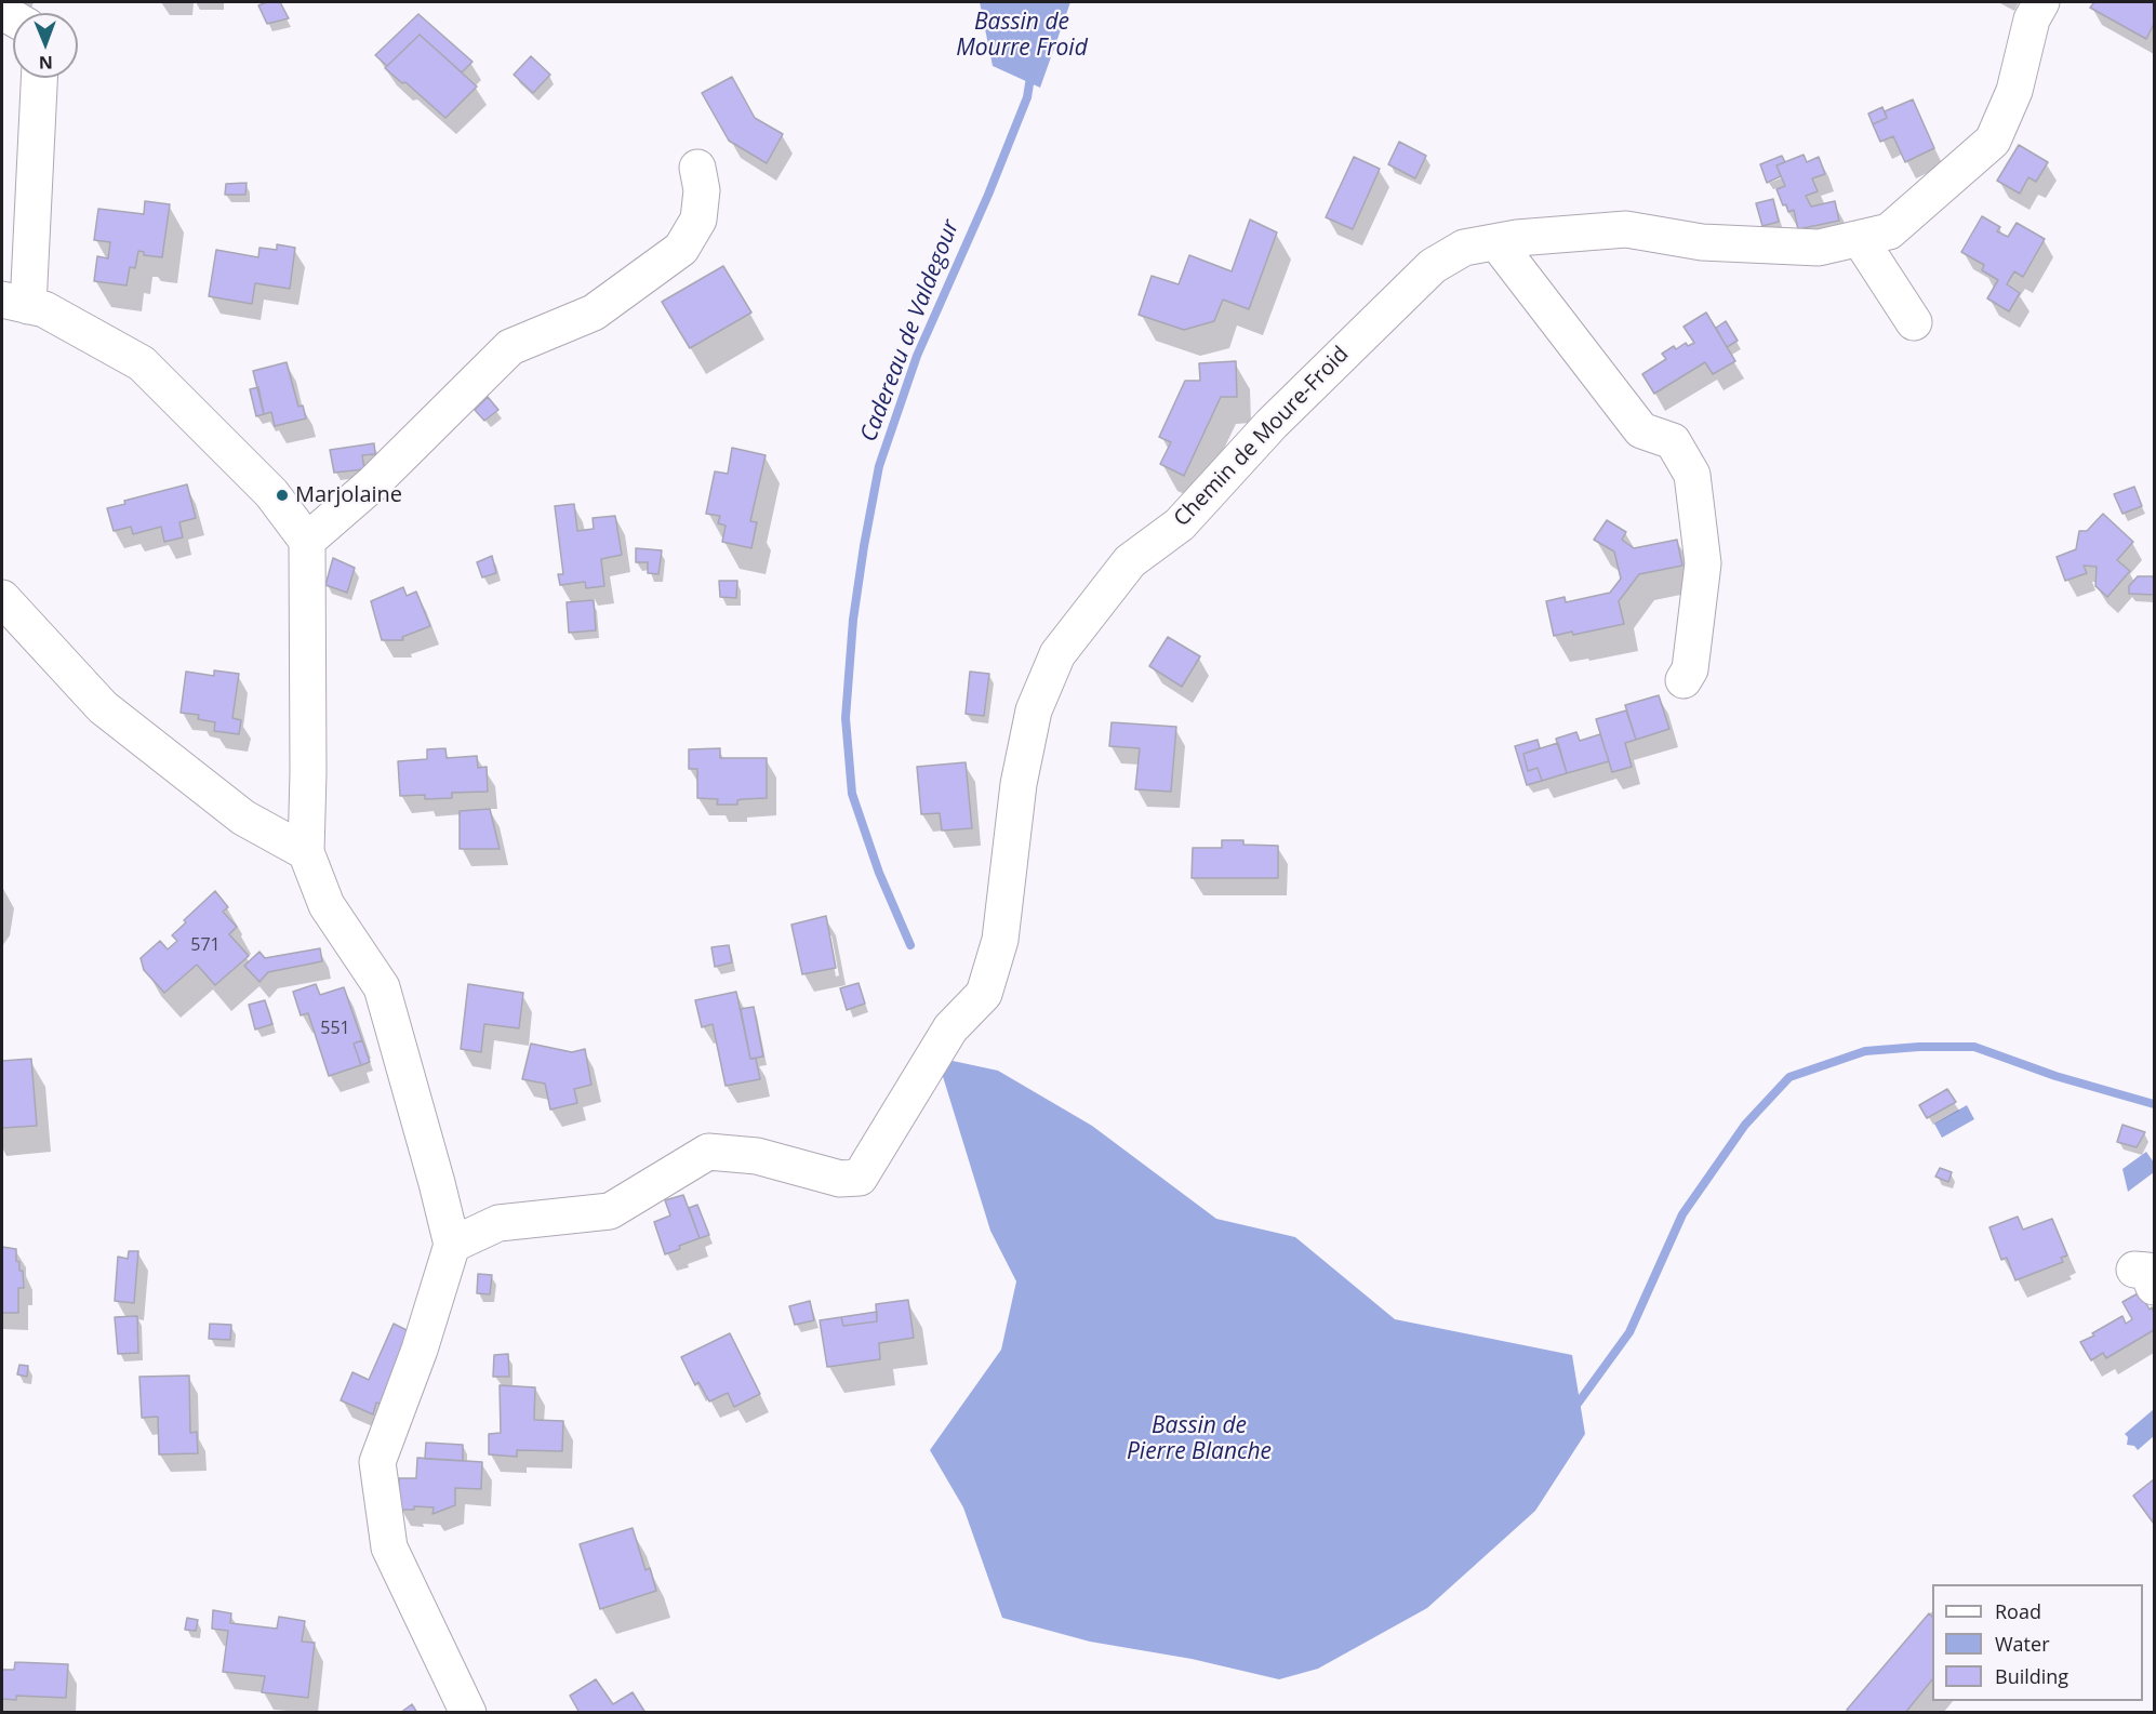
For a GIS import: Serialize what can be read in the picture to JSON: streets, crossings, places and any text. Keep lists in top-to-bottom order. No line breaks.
{"streets":{"street":["Chemin de Moure-Froid"]},"water":["Bassin de Mourre Froid","Cadereau de Valdegour","Bassin de Pierre Blanche"],"places":["Marjolaine"],"house_numbers":["571","551"],"legend":["Road","Water","Building"],"north":"bottom"}
